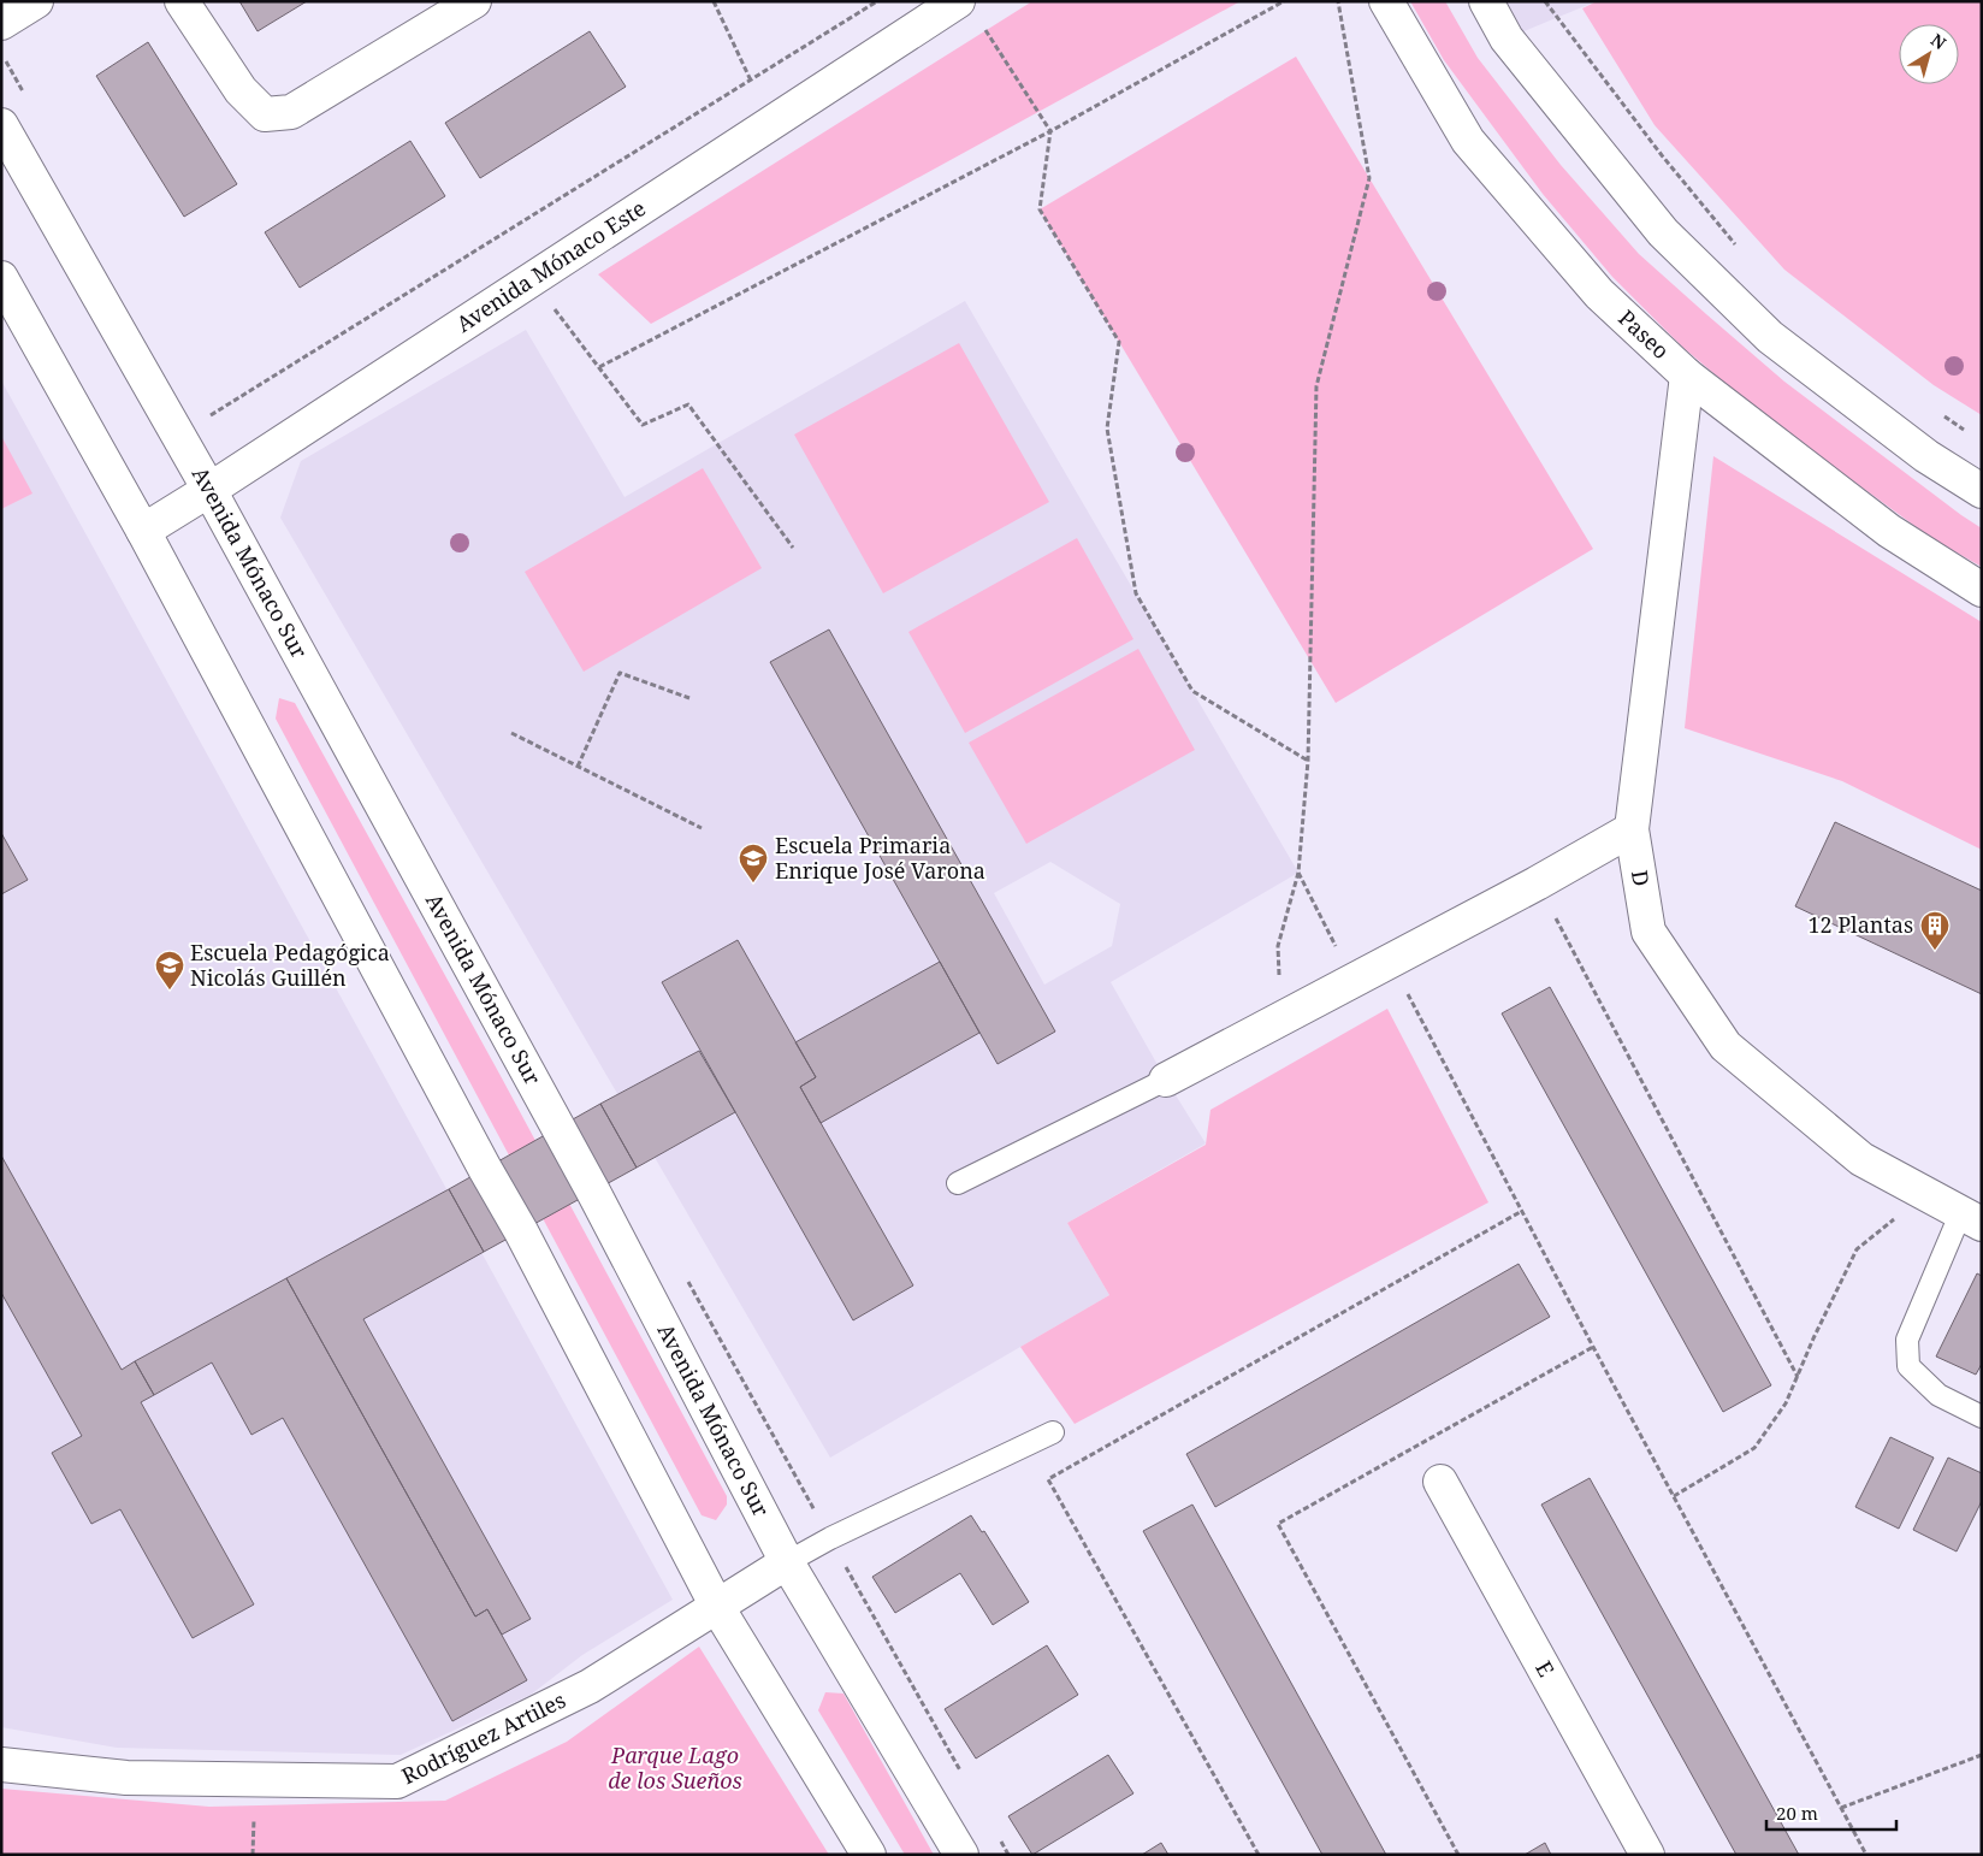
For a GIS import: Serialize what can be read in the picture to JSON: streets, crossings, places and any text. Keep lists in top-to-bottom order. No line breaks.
{"streets":{"street":["Avenida Mónaco Este","Paseo","Avenida Mónaco Sur","D","E","Rodríguez Artiles"]},"crossings":[["Avenida Mónaco Este","Avenida Mónaco Sur"],["Paseo","D"],["Avenida Mónaco Sur","Rodríguez Artiles"]],"parks":["Parque Lago de los Sueños"],"places":{"school or university":["Escuela Primaria Enrique José Varona","Escuela Pedagógica Nicolás Guillén"],"building":["12 Plantas"]},"scale_bar":"20 m","north":"top right"}
